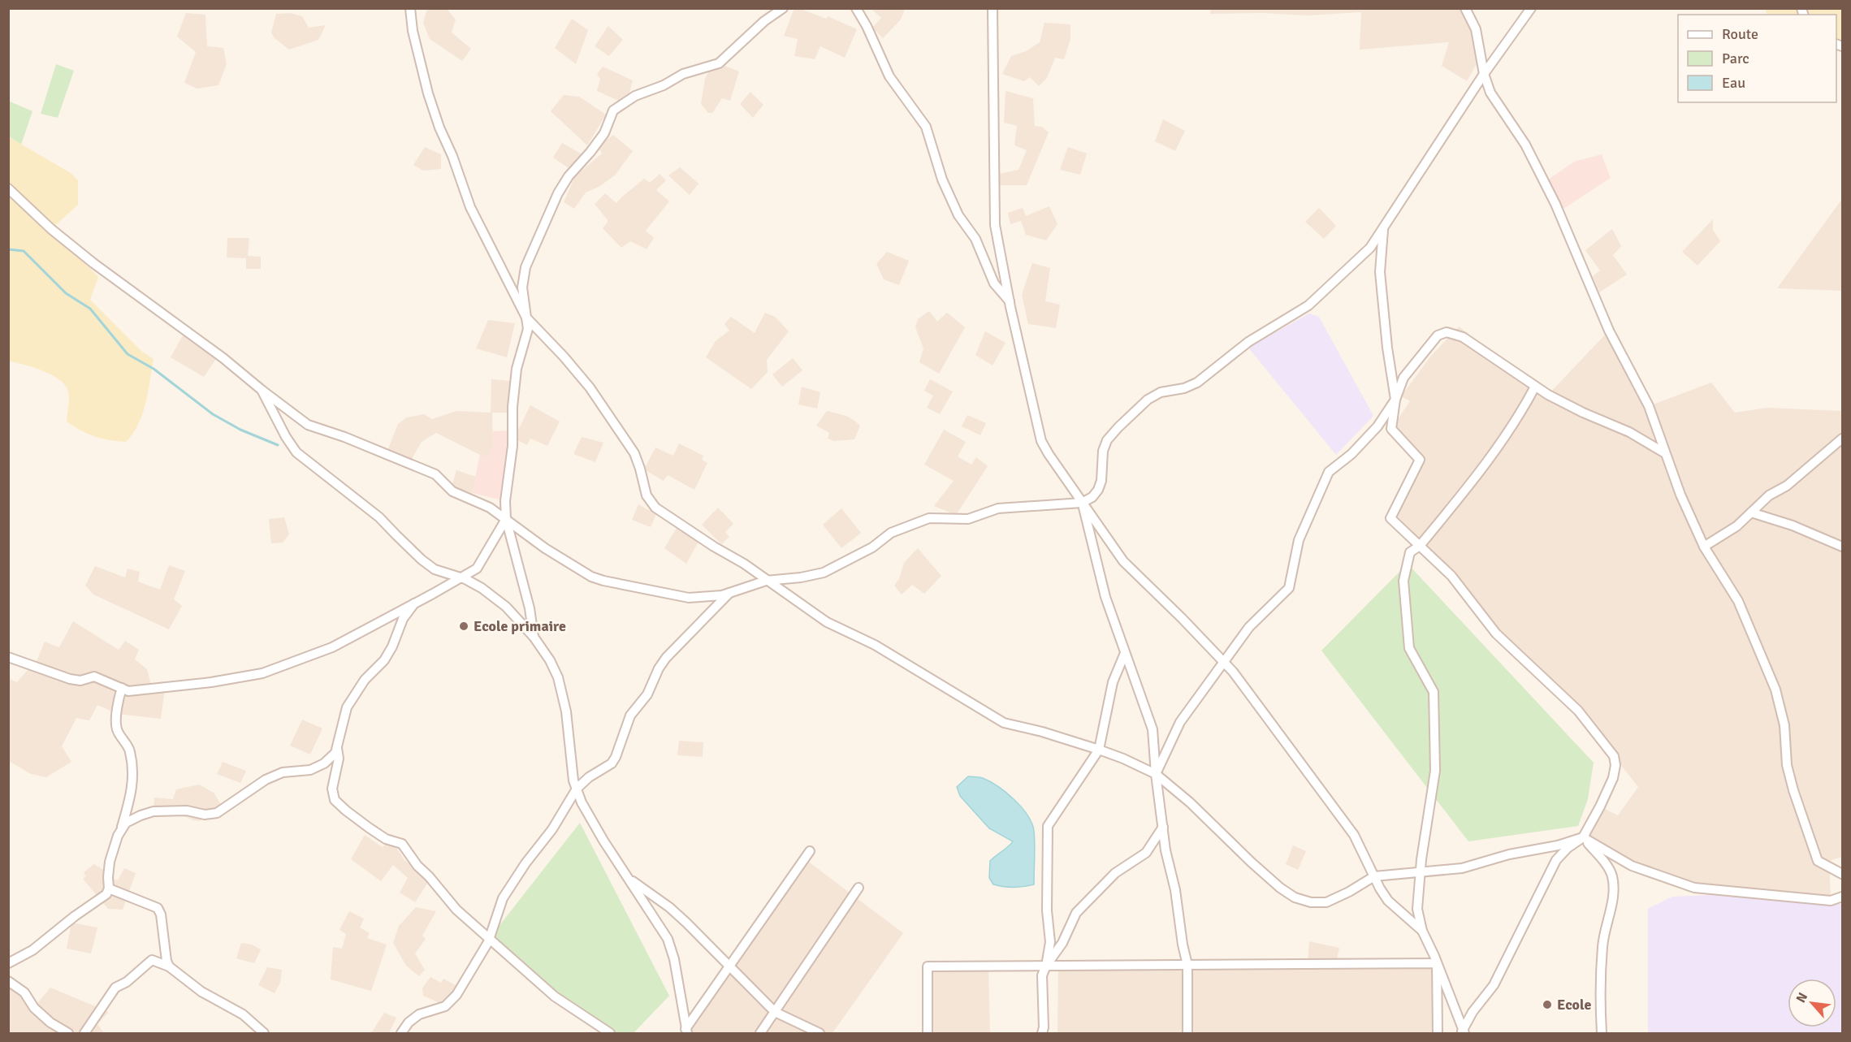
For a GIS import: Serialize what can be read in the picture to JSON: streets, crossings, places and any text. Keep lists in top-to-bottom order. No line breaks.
{"places":["Ecole primaire","Ecole"],"legend":["Route","Parc","Eau"],"north":"top left"}
